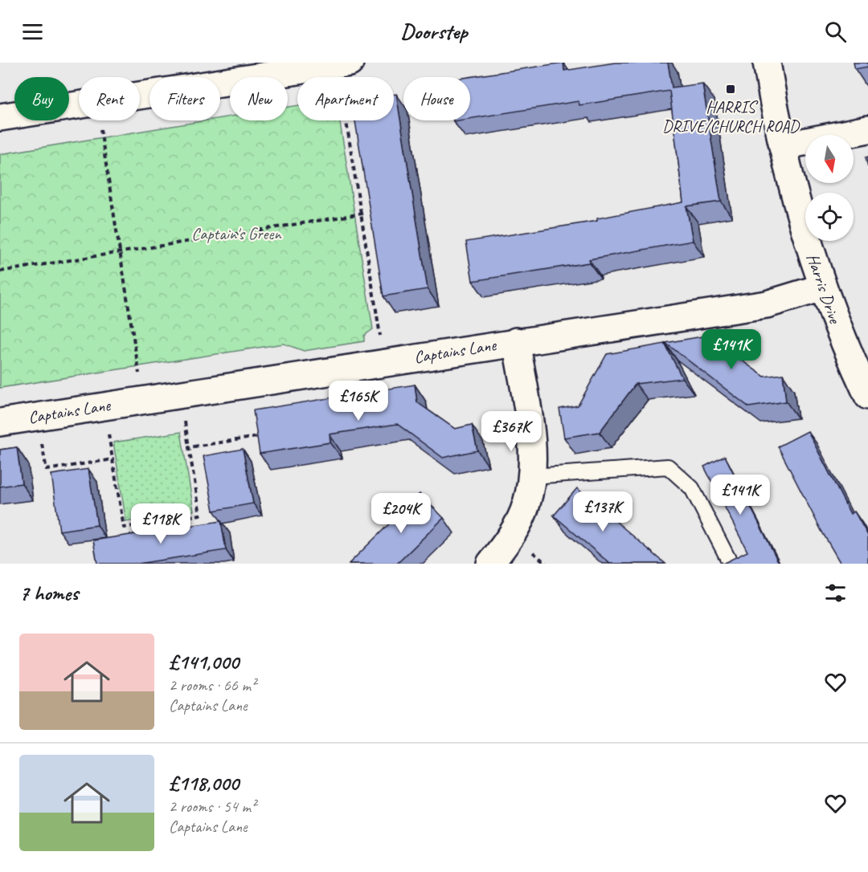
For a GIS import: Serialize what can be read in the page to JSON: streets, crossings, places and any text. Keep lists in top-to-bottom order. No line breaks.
{"streets":{"street":["Harris Drive","Captains Lane"]},"crossings":[["Harris Drive","Captains Lane"]],"parks":["Captain's Green"],"places":{"transit":["HARRIS DRIVE/CHURCH ROAD"]},"north":"bottom","page":{"header":"Doorstep","chip":["Buy","Rent","Filters","New","Apartment","House"],"price":["£141K","£165K","£367K","£141K","£137K","£204K","£118K"],"heading":"7 homes","list":[{"name":"£141,000","note":"2 rooms · 66 m² · Captains Lane"},{"name":"£118,000","note":"2 rooms · 54 m² · Captains Lane"}]}}
